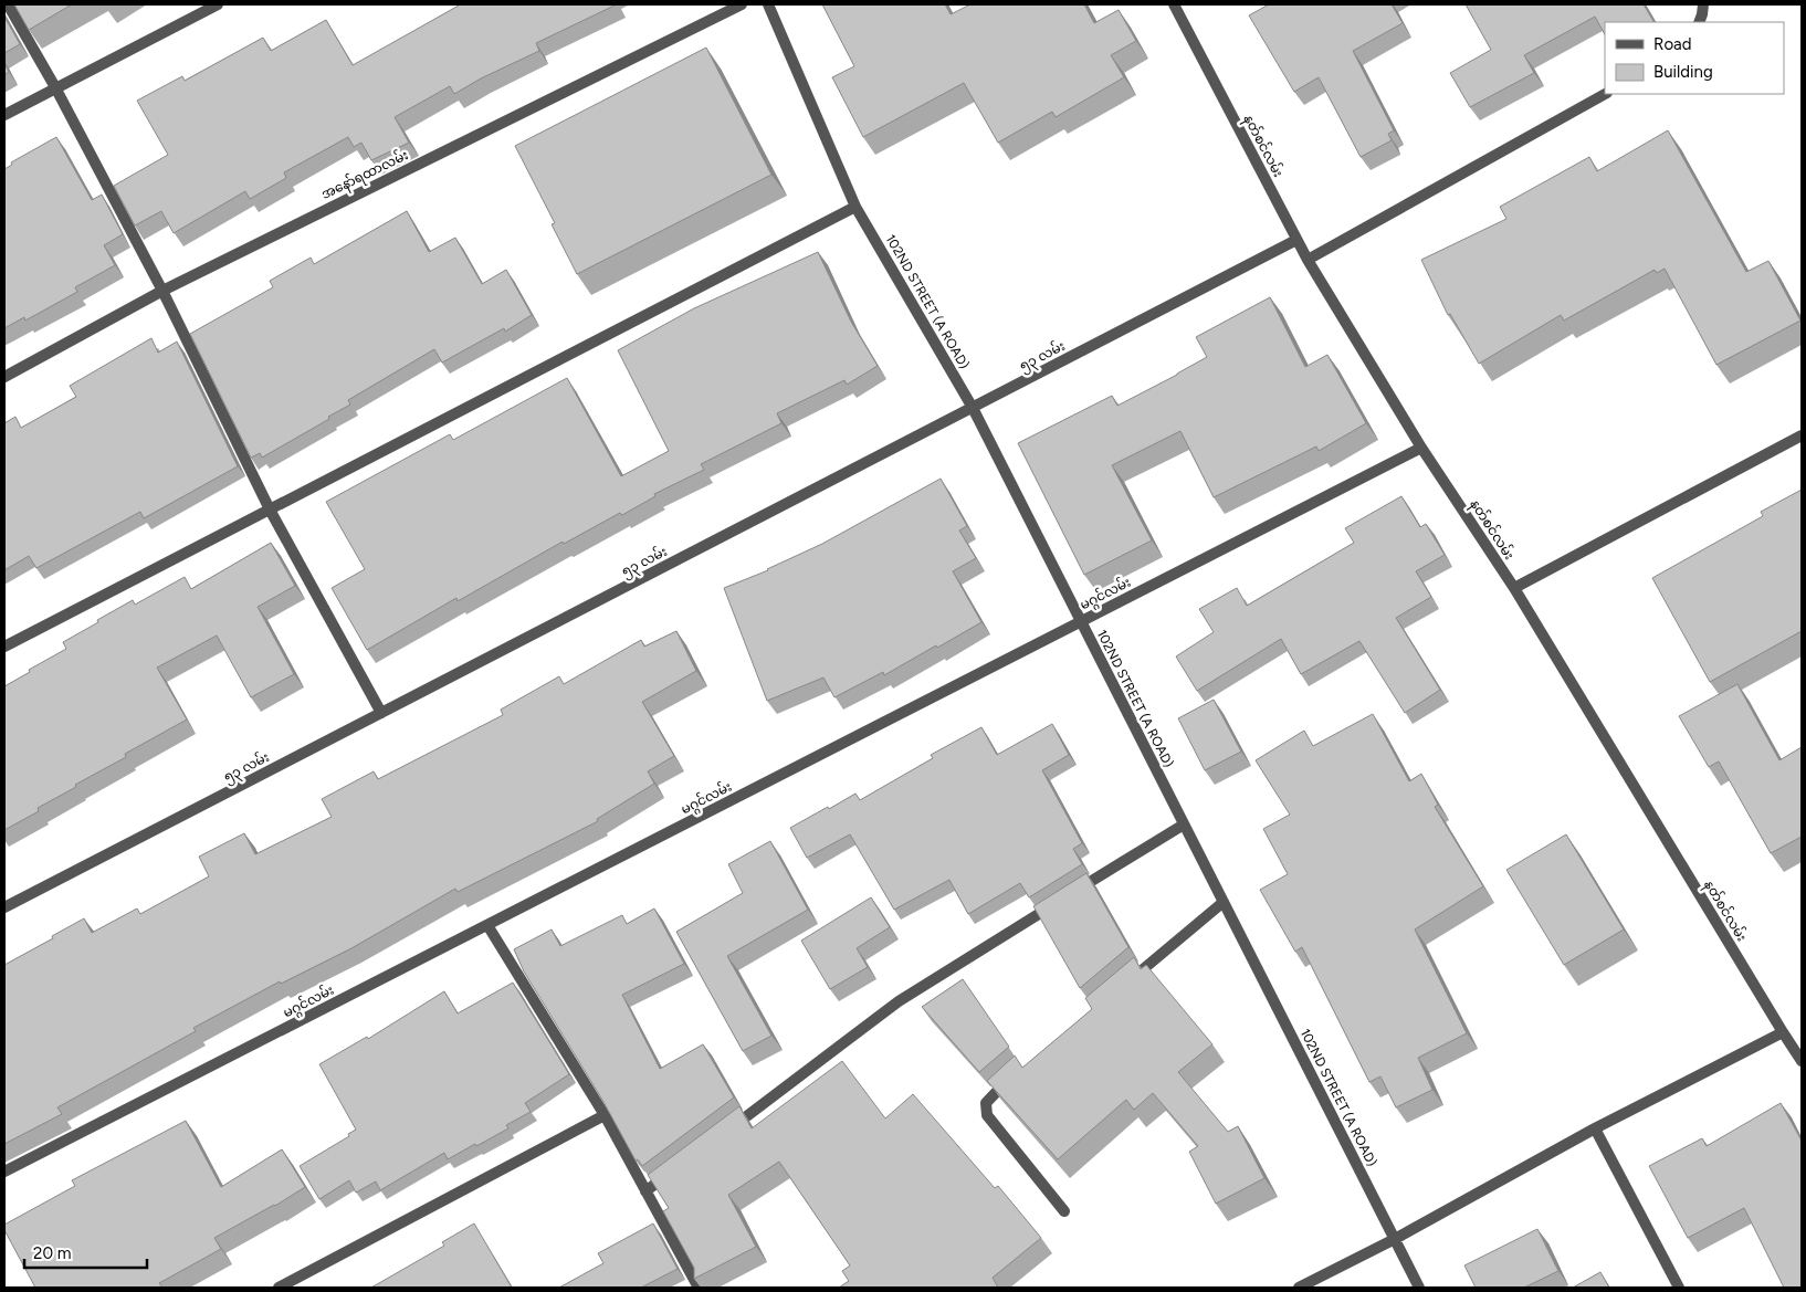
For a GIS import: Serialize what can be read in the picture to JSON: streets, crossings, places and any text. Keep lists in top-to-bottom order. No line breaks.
{"streets":{"street":["နတ်စင်လမ်း","အနော်ရထာလမ်း","102ND STREET (A ROAD)","၅၃ လမ်း","မဂ္ဂင်လမ်း"]},"crossings":[["နတ်စင်လမ်း","၅၃ လမ်း"],["နတ်စင်လမ်း","မဂ္ဂင်လမ်း"],["102ND STREET (A ROAD)","၅၃ လမ်း"],["102ND STREET (A ROAD)","မဂ္ဂင်လမ်း"]],"legend":["Road","Building"],"scale_bar":"20 m"}
